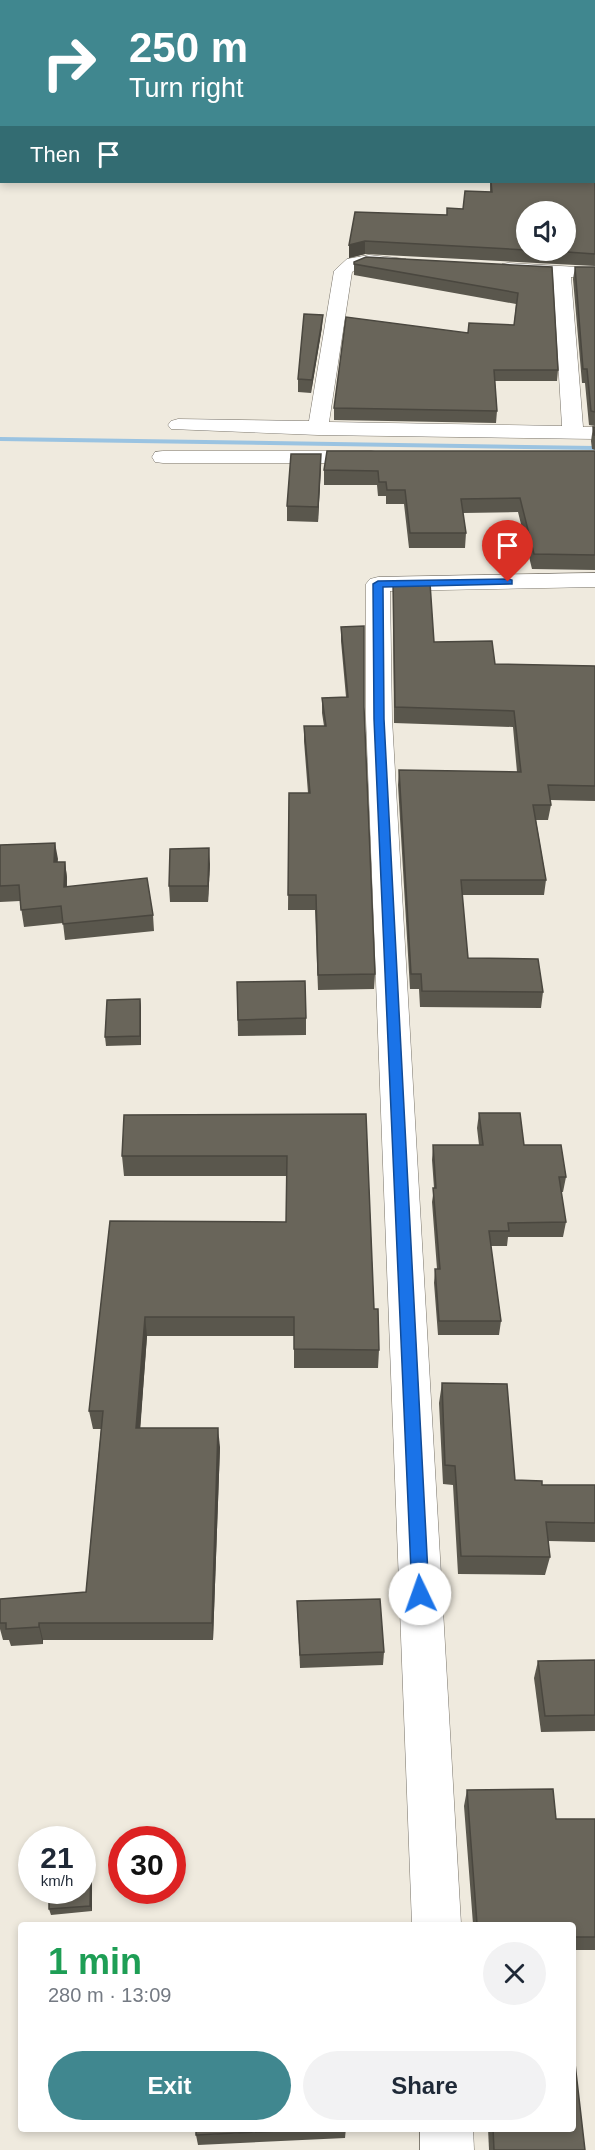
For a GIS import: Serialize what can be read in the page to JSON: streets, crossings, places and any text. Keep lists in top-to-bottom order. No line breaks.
{"page":{"turn":["250 m","Turn right"],"then":"Then","speed":"21 km/h","limit":"30","heading":["1 min","280 m · 13:09"],"buttons":["Exit","Share"]}}
